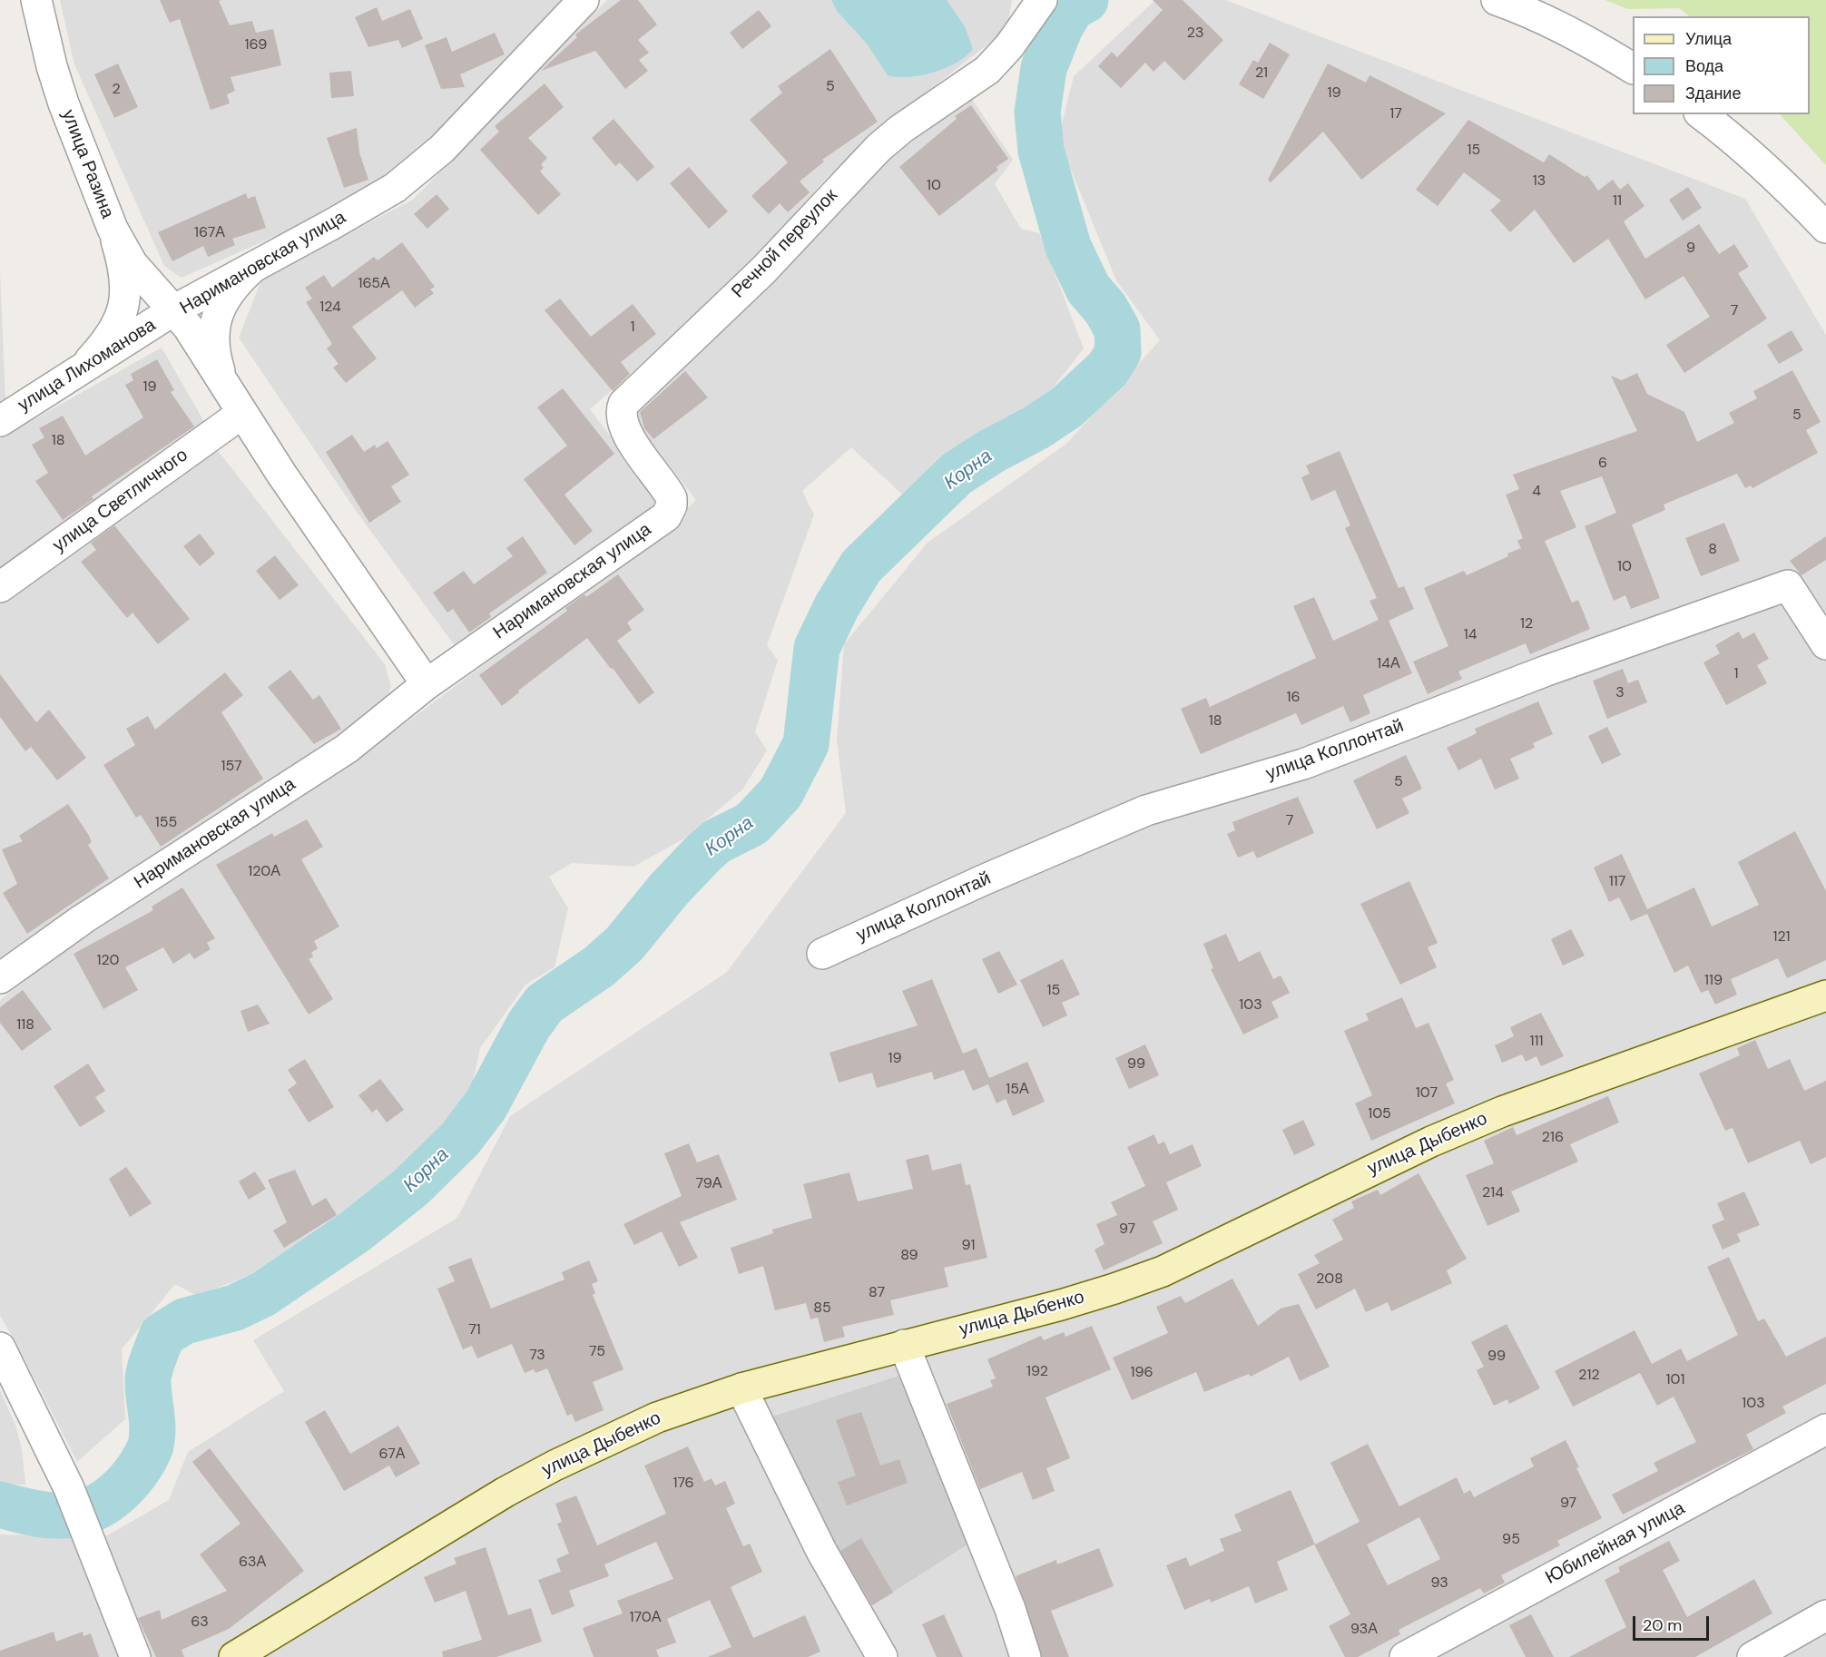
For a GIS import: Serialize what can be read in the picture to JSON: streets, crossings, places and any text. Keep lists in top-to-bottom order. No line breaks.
{"streets":{"main road":["улица Дыбенко"],"street":["улица Разина","Речной переулок","Наримановская улица","улица Лихоманова","улица Светличного","улица Коллонтай","Юбилейная улица"]},"crossings":[["улица Разина","Наримановская улица"],["улица Разина","улица Лихоманова"],["Речной переулок","Наримановская улица"],["Наримановская улица","улица Лихоманова"],["Наримановская улица","улица Светличного"]],"water":["Корна"],"house_numbers":["23","169","21","5","2","19","17","15","13","10","11","167А","9","165А","124","7","1","19","5","18","6","4","8","10","12","14","14А","1","3","16","18","157","5","7","155","120А","117","121","120","119","15","103","118","111","19","99","15А","107","105","216","79А","214","97","91","89","208","87","85","71","75","73","99","192","196","212","101","103","67А","176","97","95","63А","93","170А","63","93А"],"legend":["Улица","Вода","Здание"],"scale_bar":"20 m"}
